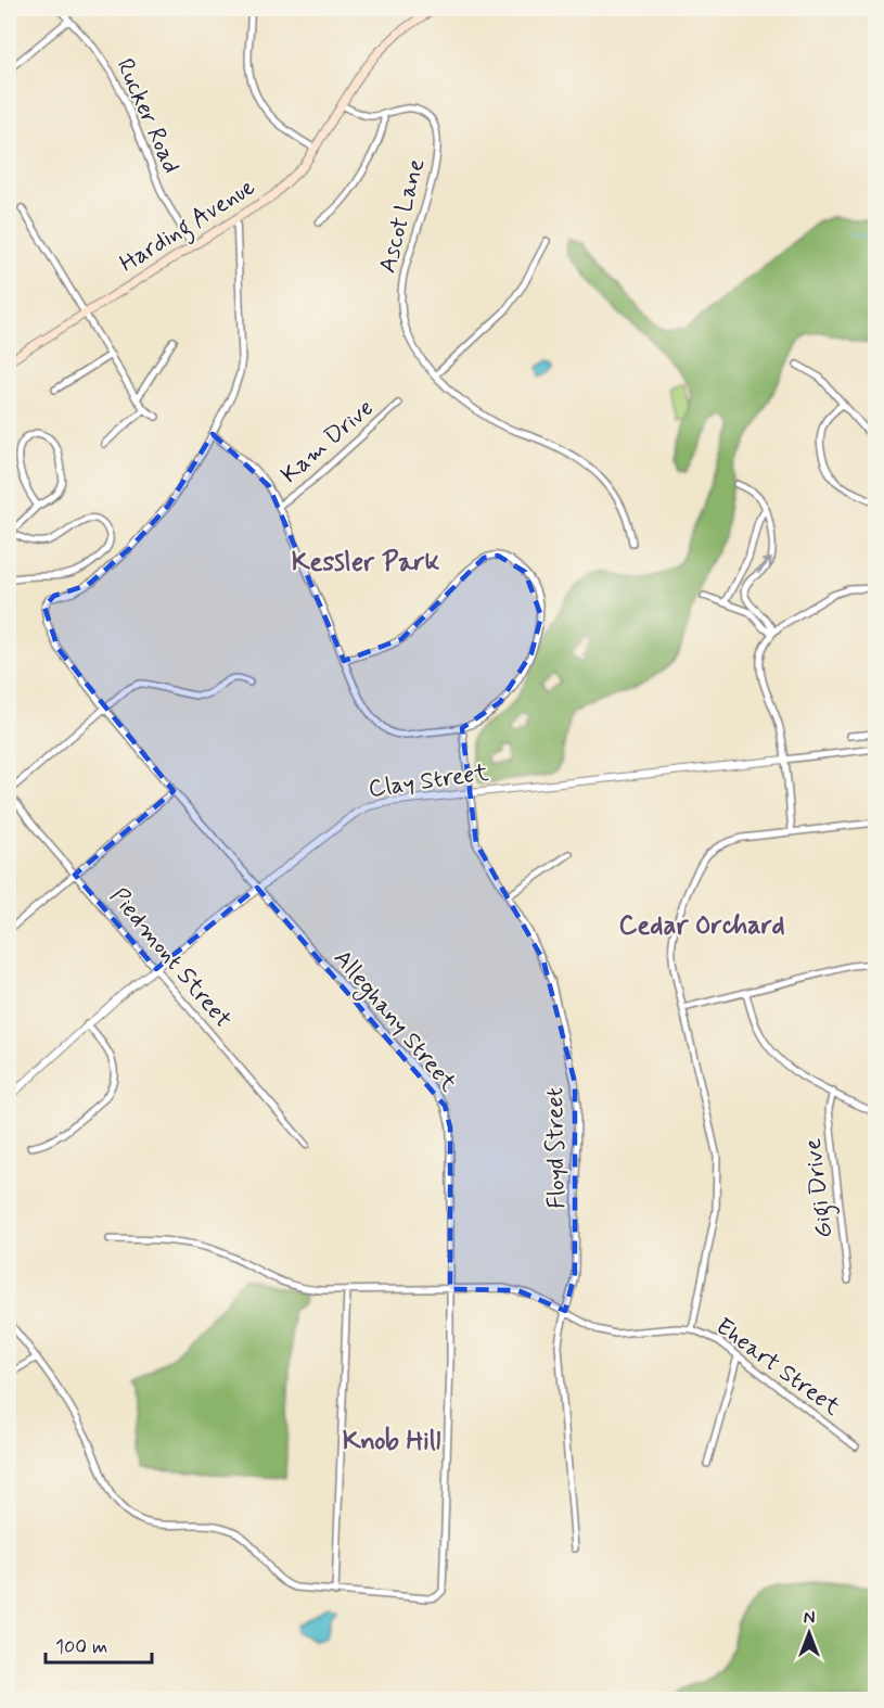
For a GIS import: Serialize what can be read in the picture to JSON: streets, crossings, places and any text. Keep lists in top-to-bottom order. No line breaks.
{"streets":{"main road":["Harding Avenue"],"street":["Rucker Road","Ascot Lane","Kam Drive","Clay Street","Piedmont Street","Alleghany Street","Floyd Street","Gigi Drive","Eheart Street"]},"crossings":[["Rucker Road","Harding Avenue"],["Ascot Lane","Harding Avenue"],["Clay Street","Piedmont Street"],["Clay Street","Alleghany Street"],["Clay Street","Floyd Street"],["Alleghany Street","Eheart Street"],["Floyd Street","Eheart Street"]],"districts":["Kessler Park","Cedar Orchard","Knob Hill"],"scale_bar":"100 m","north":"top"}
